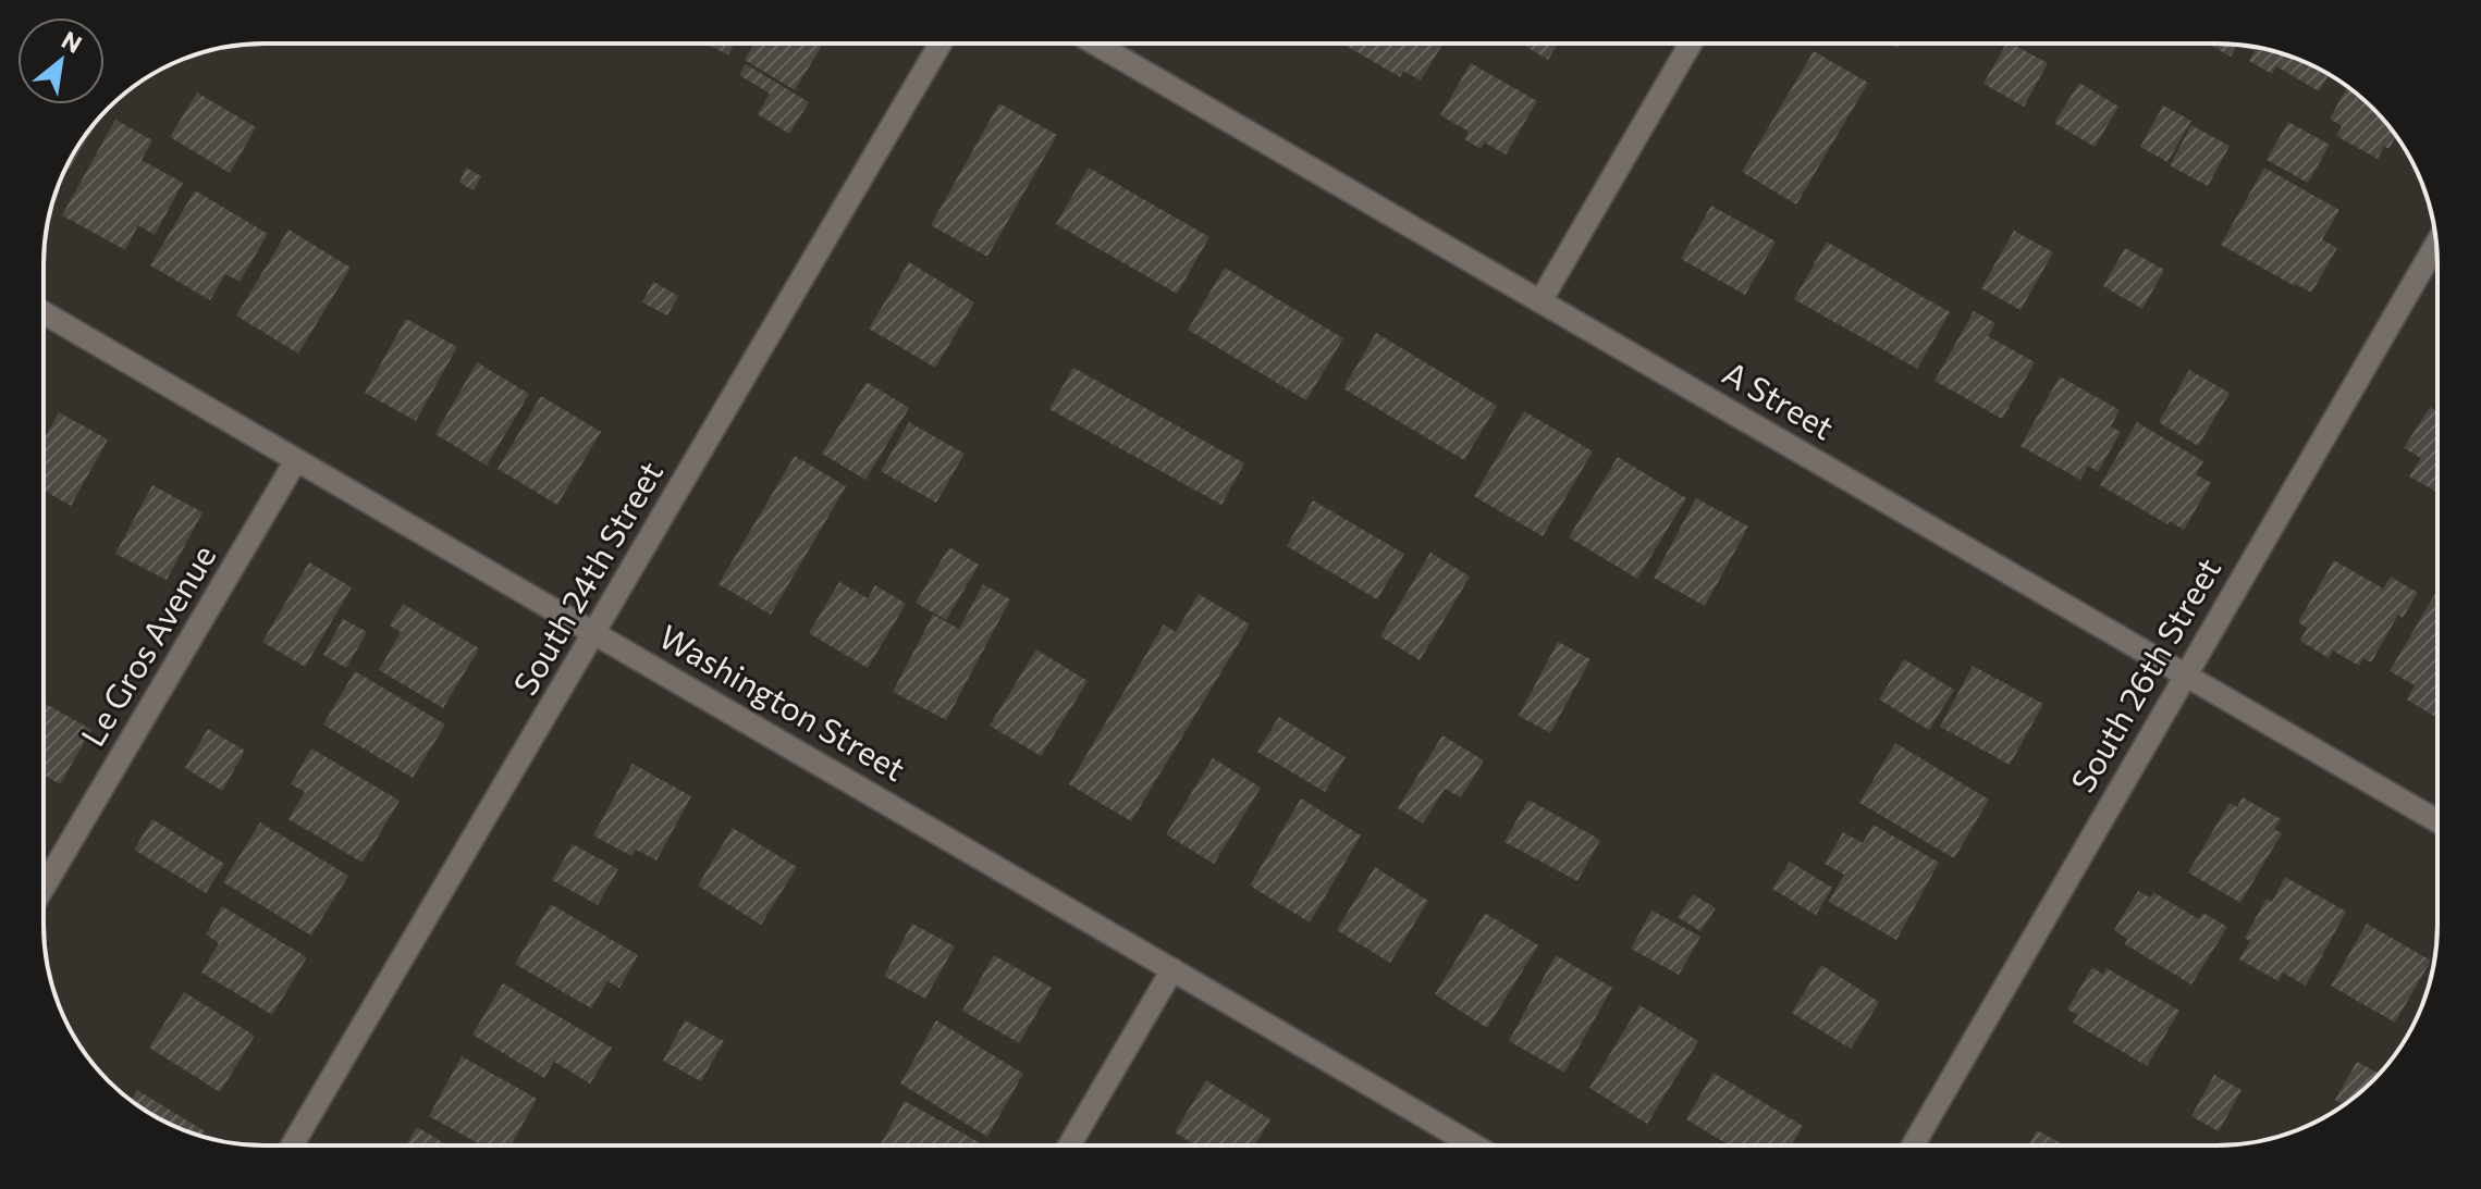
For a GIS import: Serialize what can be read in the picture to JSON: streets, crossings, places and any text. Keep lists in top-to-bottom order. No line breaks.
{"streets":{"street":["A Street","South 24th Street","Le Gros Avenue","South 26th Street","Washington Street"]},"crossings":[["A Street","South 26th Street"],["South 24th Street","Washington Street"],["Le Gros Avenue","Washington Street"]],"north":"top right"}
